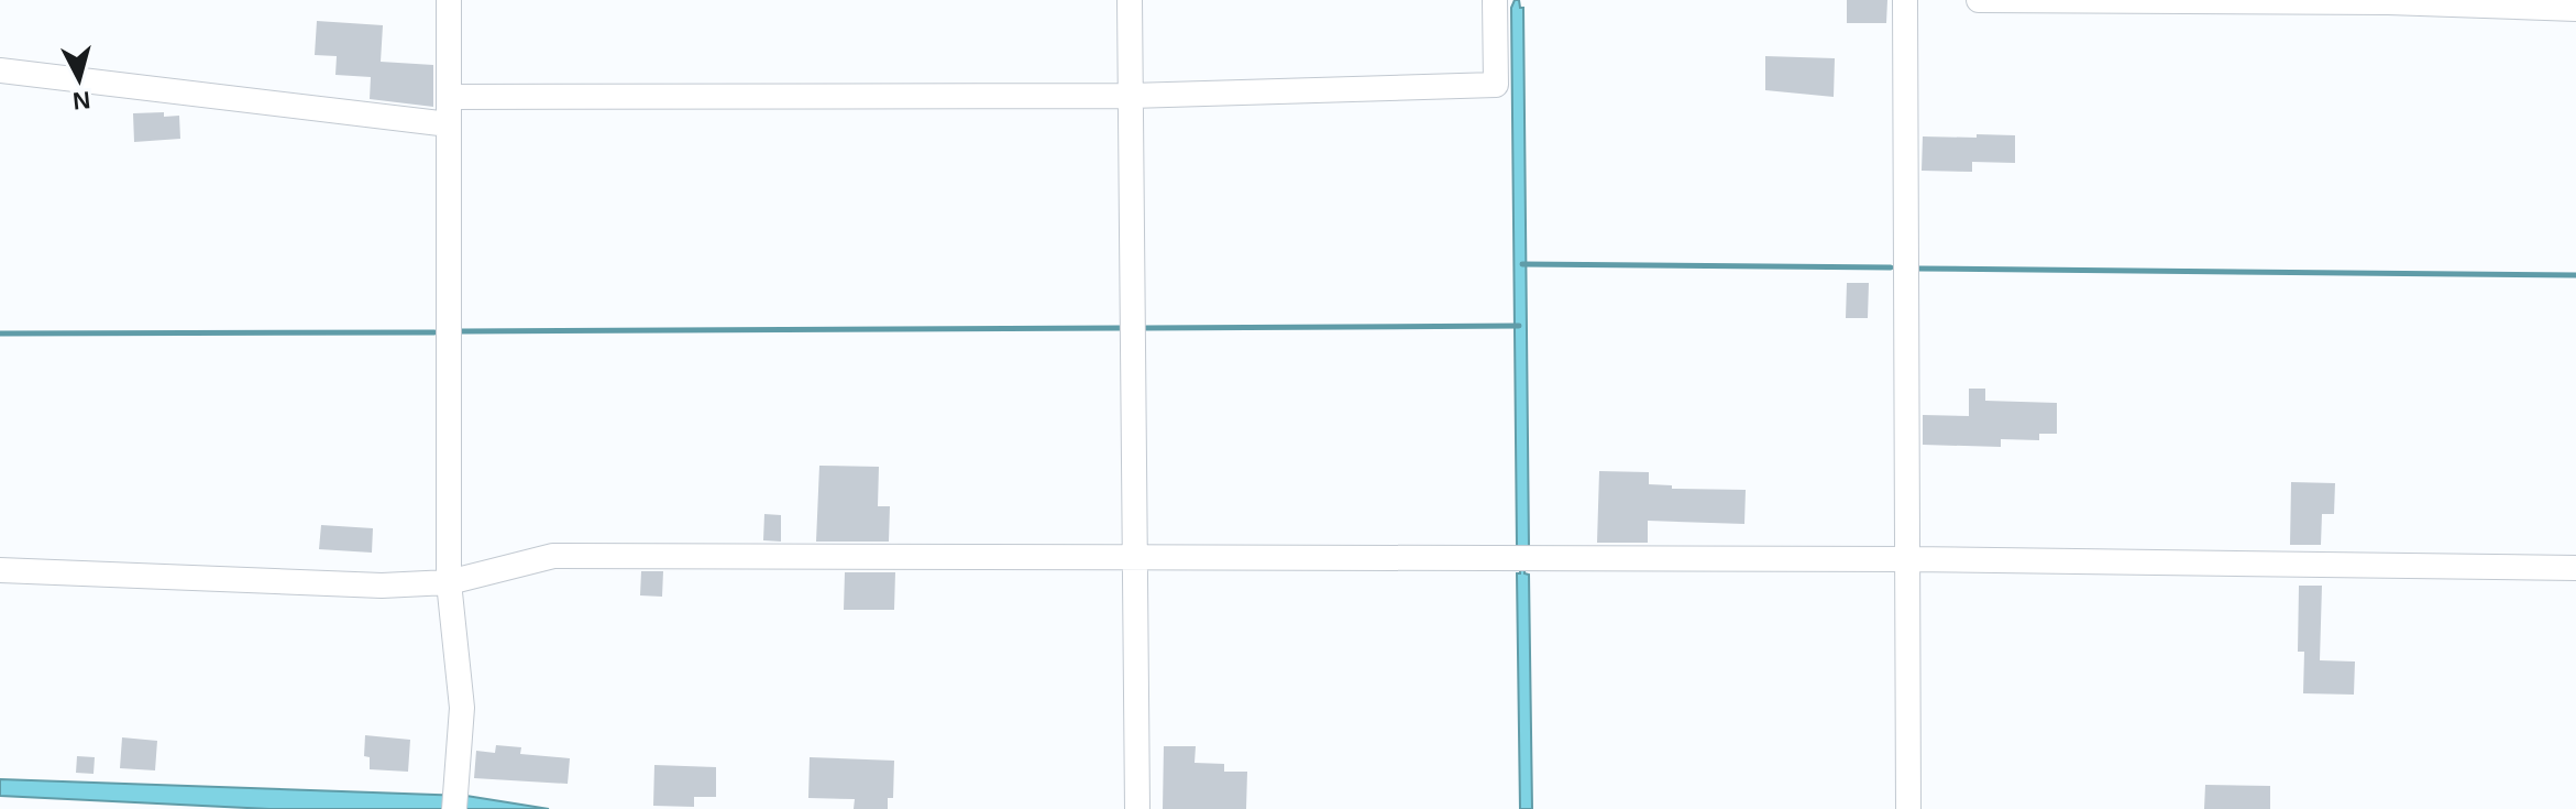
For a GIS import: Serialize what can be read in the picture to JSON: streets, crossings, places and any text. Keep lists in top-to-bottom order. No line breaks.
{"north":"bottom"}
